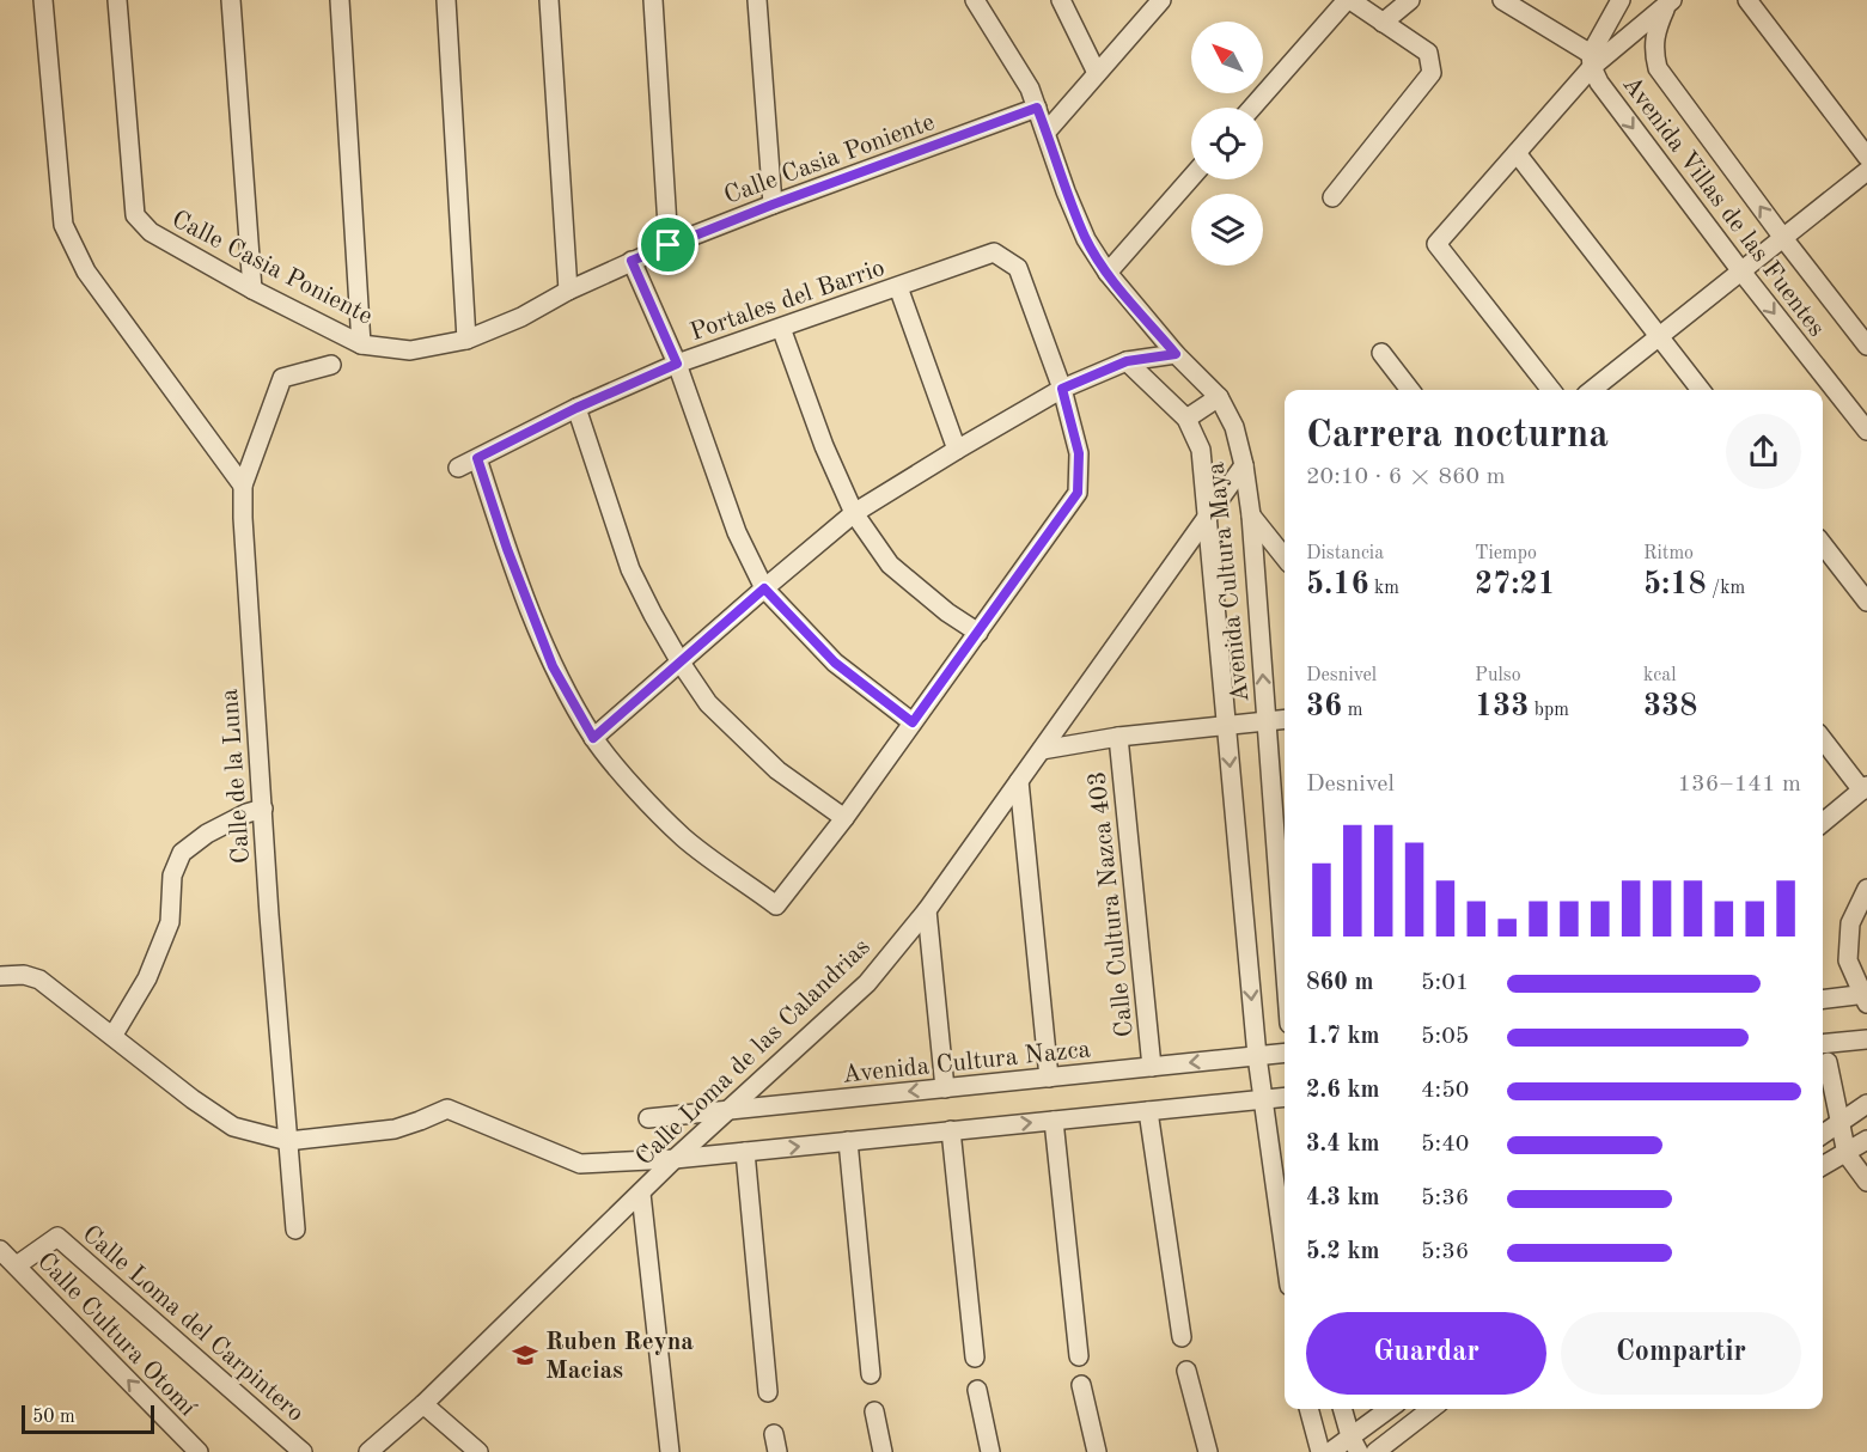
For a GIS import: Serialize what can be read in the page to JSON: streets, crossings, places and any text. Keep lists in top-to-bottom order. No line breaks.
{"streets":{"street":["Calle Casia Poniente","Avenida Villas de las Fuentes","Portales del Barrio","Avenida Cultura Maya","Calle de la Luna","Calle Cultura Nazca 403","Calle Loma de las Calandrias","Avenida Cultura Nazca","Calle Loma del Carpintero","Calle Cultura Otomí"]},"crossings":[["Calle Casia Poniente","Avenida Cultura Maya"],["Avenida Cultura Maya","Calle Loma de las Calandrias"],["Avenida Cultura Maya","Avenida Cultura Nazca"],["Calle Cultura Nazca 403","Avenida Cultura Nazca"],["Calle Loma de las Calandrias","Avenida Cultura Nazca"],["Calle Loma del Carpintero","Calle Cultura Otomí"]],"one_way":["Calle Cultura Otomí"],"places":{"school or university":["Ruben Reyna Macias"]},"scale_bar":"50 m","north":"top left","page":{"heading":["Carrera nocturna","20:10 · 6 × 860 m"],"stats":[["Distancia","5.16 km"],["Tiempo","27:21"],["Ritmo","5:18 /km"],["Desnivel","36 m"],["Pulso","133 bpm"],["kcal","338"]],"chart":["Desnivel","136–141 m"],"list":[{"name":"860 m","note":"5:01"},{"name":"1.7 km","note":"5:05"},{"name":"2.6 km","note":"4:50"},{"name":"3.4 km","note":"5:40"},{"name":"4.3 km","note":"5:36"},{"name":"5.2 km","note":"5:36"}],"buttons":["Guardar","Compartir"],"scale":"50 m"}}
